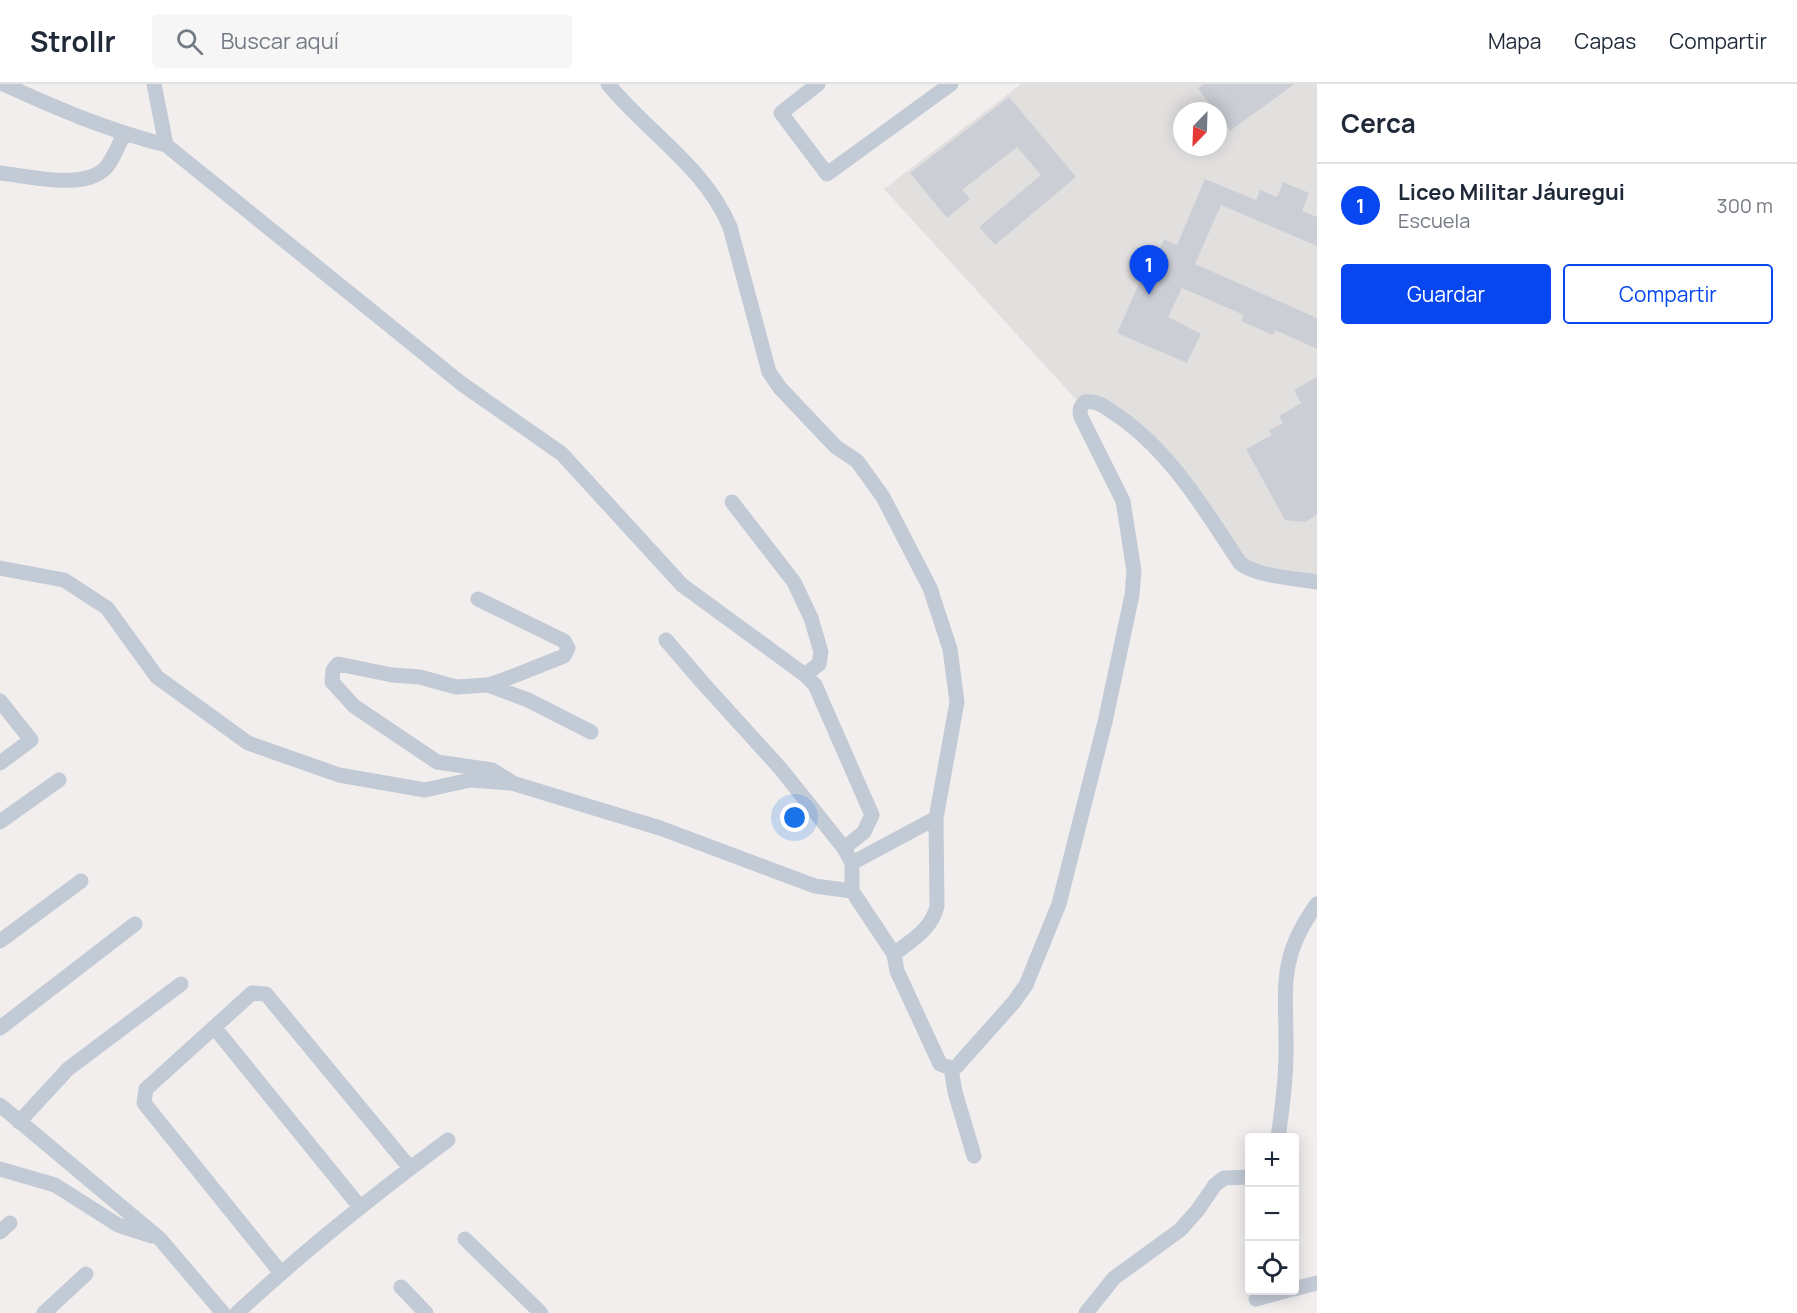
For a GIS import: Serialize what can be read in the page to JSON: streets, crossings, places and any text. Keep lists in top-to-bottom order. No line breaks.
{"north":"bottom left","page":{"header":"Strollr","search":"Buscar aquí","nav":["Mapa","Capas","Compartir"],"heading":"Cerca","list":[{"mark":"1","name":"Liceo Militar Jáuregui","note":"Escuela","value":"300 m"}],"pins":"1","buttons":["Guardar","Compartir"],"map_buttons":["+","−"]}}
